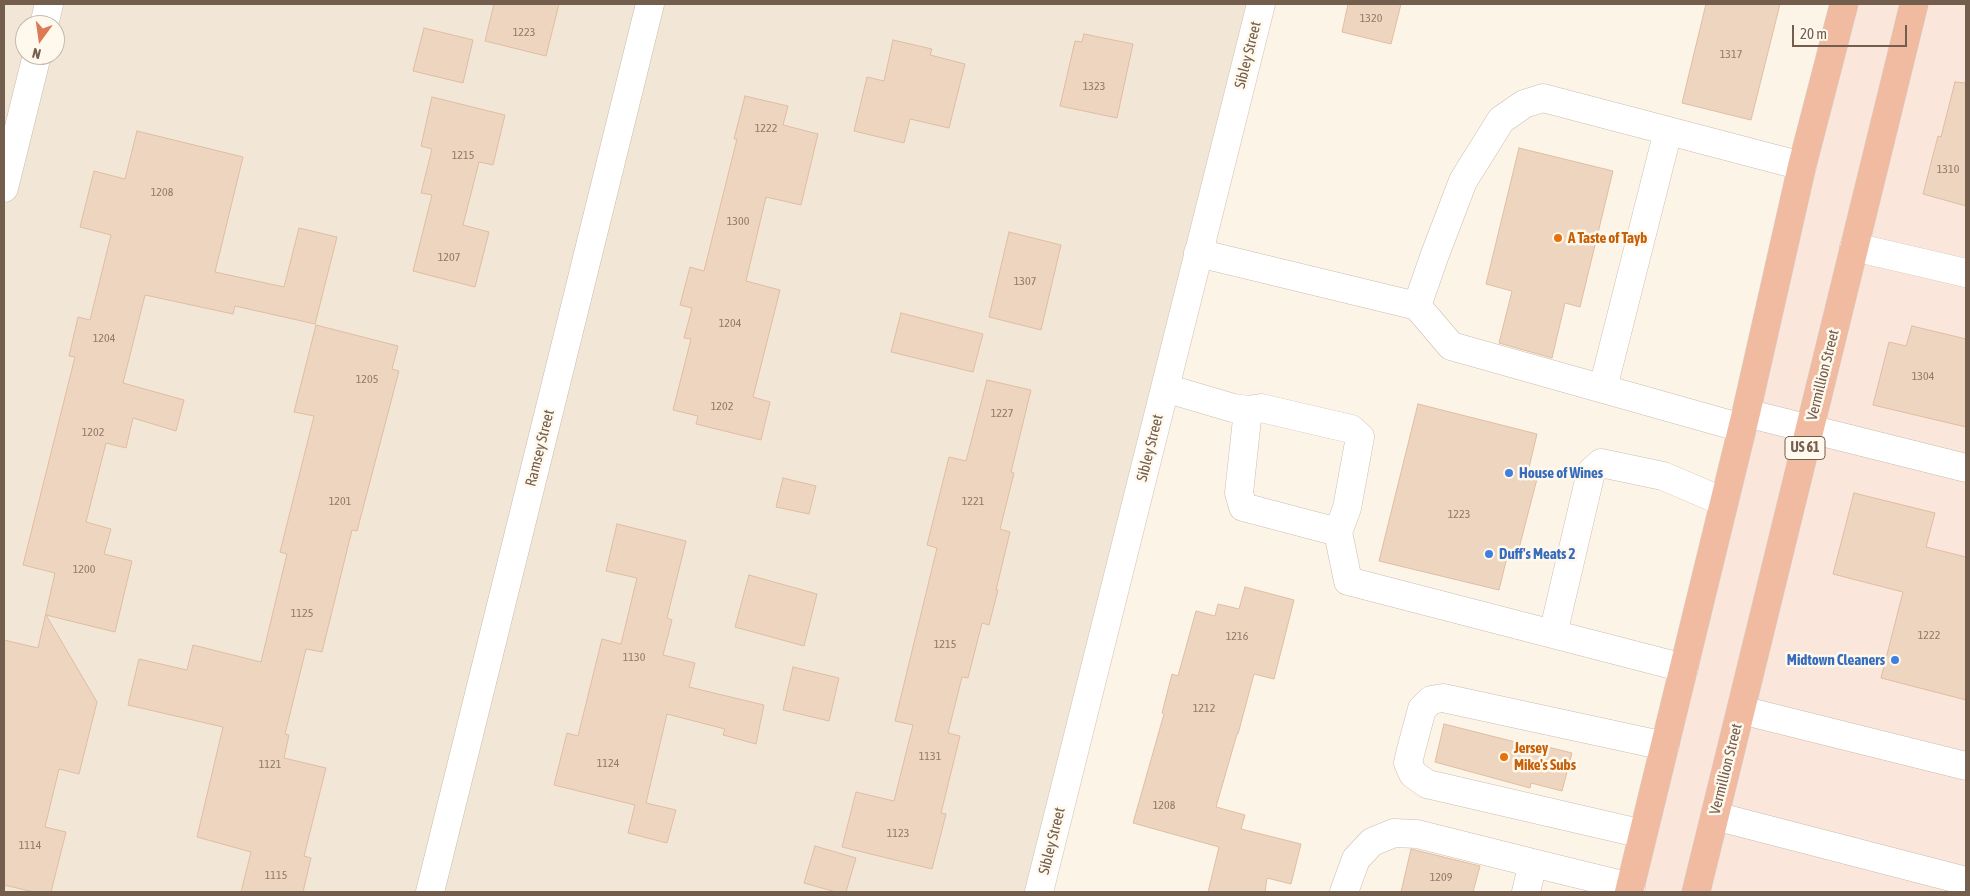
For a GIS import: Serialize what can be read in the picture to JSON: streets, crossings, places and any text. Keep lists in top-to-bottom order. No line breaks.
{"streets":{"highway":["Vermillion Street","US 61"],"street":["Sibley Street","Ramsey Street"]},"places":["A Taste of Tayb","House of Wines","Duff's Meats 2","Midtown Cleaners","Jersey Mike's Subs"],"house_numbers":["1320","1223","1317","1323","1222","1215","1310","1208","1300","1207","1307","1204","1204","1304","1205","1202","1227","1202","1201","1221","1223","1200","1125","1222","1216","1215","1130","1212","1131","1124","1121","1208","1123","1114","1115","1209"],"scale_bar":"20 m","north":"bottom"}
